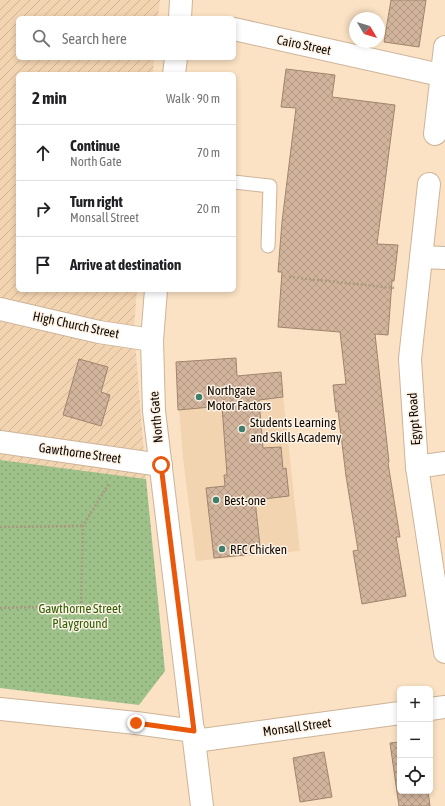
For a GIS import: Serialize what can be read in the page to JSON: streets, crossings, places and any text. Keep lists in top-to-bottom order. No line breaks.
{"streets":{"street":["Cairo Street","High Church Street","North Gate","Egypt Road","Gawthorne Street","Monsall Street"]},"crossings":[["High Church Street","North Gate"],["North Gate","Gawthorne Street"],["North Gate","Monsall Street"]],"parks":["Gawthorne Street Playground"],"places":["Northgate Motor Factors","Students Learning and Skills Academy","Best-one","RFC Chicken"],"north":"bottom right","page":{"search":"Search here","heading":["2 min","Walk · 90 m"],"list":[["Continue","North Gate","70 m"],["Turn right","Monsall Street","20 m"],"Arrive at destination"],"map_buttons":["+","−"]}}
